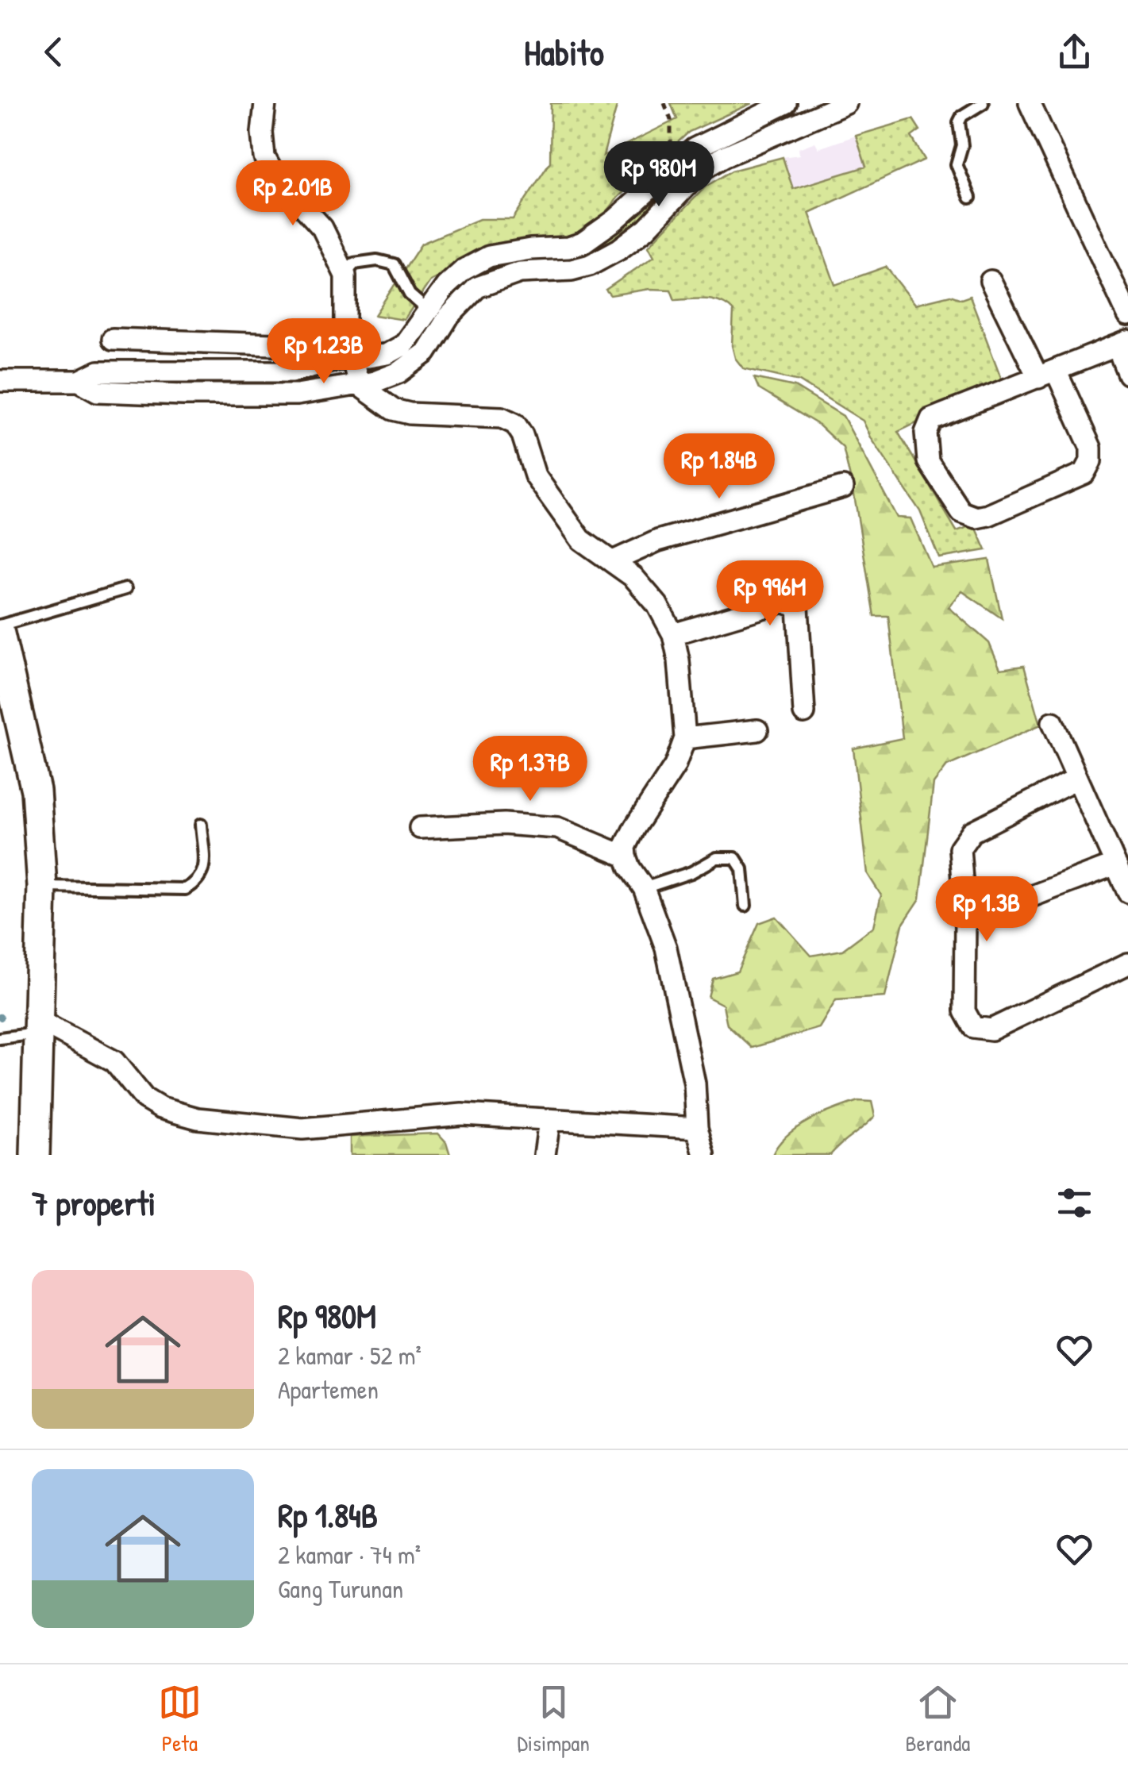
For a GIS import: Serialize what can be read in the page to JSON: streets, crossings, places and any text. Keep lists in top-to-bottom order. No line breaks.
{"page":{"header":"Habito","price":["Rp 980M","Rp 2.01B","Rp 1.23B","Rp 1.84B","Rp 996M","Rp 1.37B","Rp 1.3B"],"heading":"7 properti","list":[{"name":"Rp 980M","note":"2 kamar · 52 m² · Apartemen"},{"name":"Rp 1.84B","note":"2 kamar · 74 m² · Gang Turunan"}],"tabs":["Peta","Disimpan","Beranda"]}}
